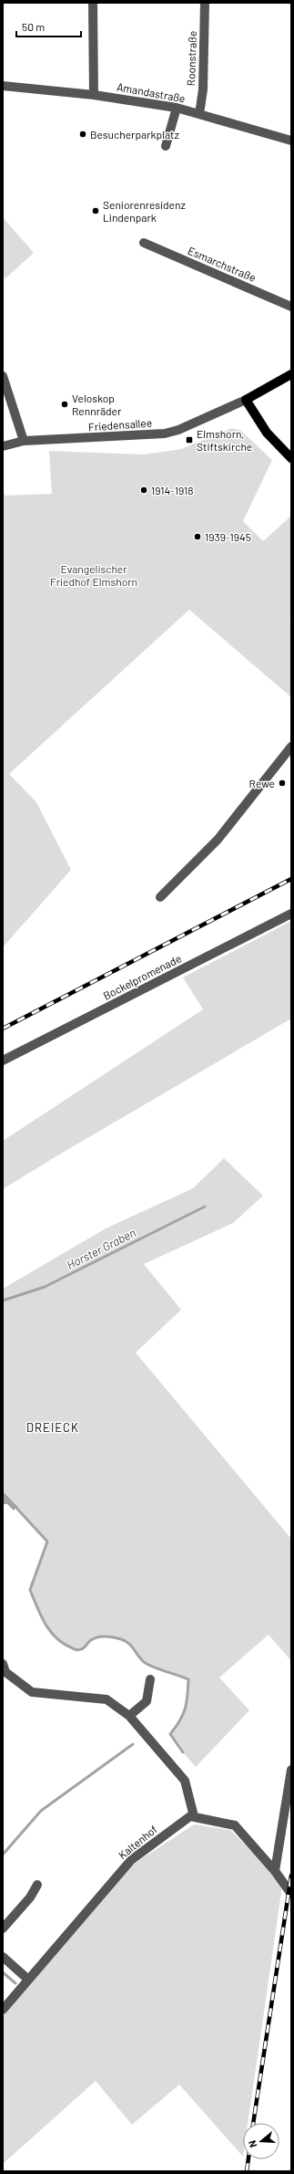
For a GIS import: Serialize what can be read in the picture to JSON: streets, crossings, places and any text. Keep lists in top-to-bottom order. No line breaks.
{"streets":{"main road":["Friedensallee"],"street":["Roonstraße","Amandastraße","Esmarchstraße","Bockelpromenade","Kaltenhof"]},"crossings":[["Roonstraße","Amandastraße"]],"districts":["DREIECK"],"water":["Horster Graben"],"parks":["Evangelischer Friedhof Elmshorn"],"places":{"other":["Besucherparkplatz","Seniorenresidenz Lindenpark","Veloskop Rennräder","1914-1918","1939-1945","Rewe"],"transit":["Elmshorn, Stiftskirche"]},"scale_bar":"50 m","north":"left"}
